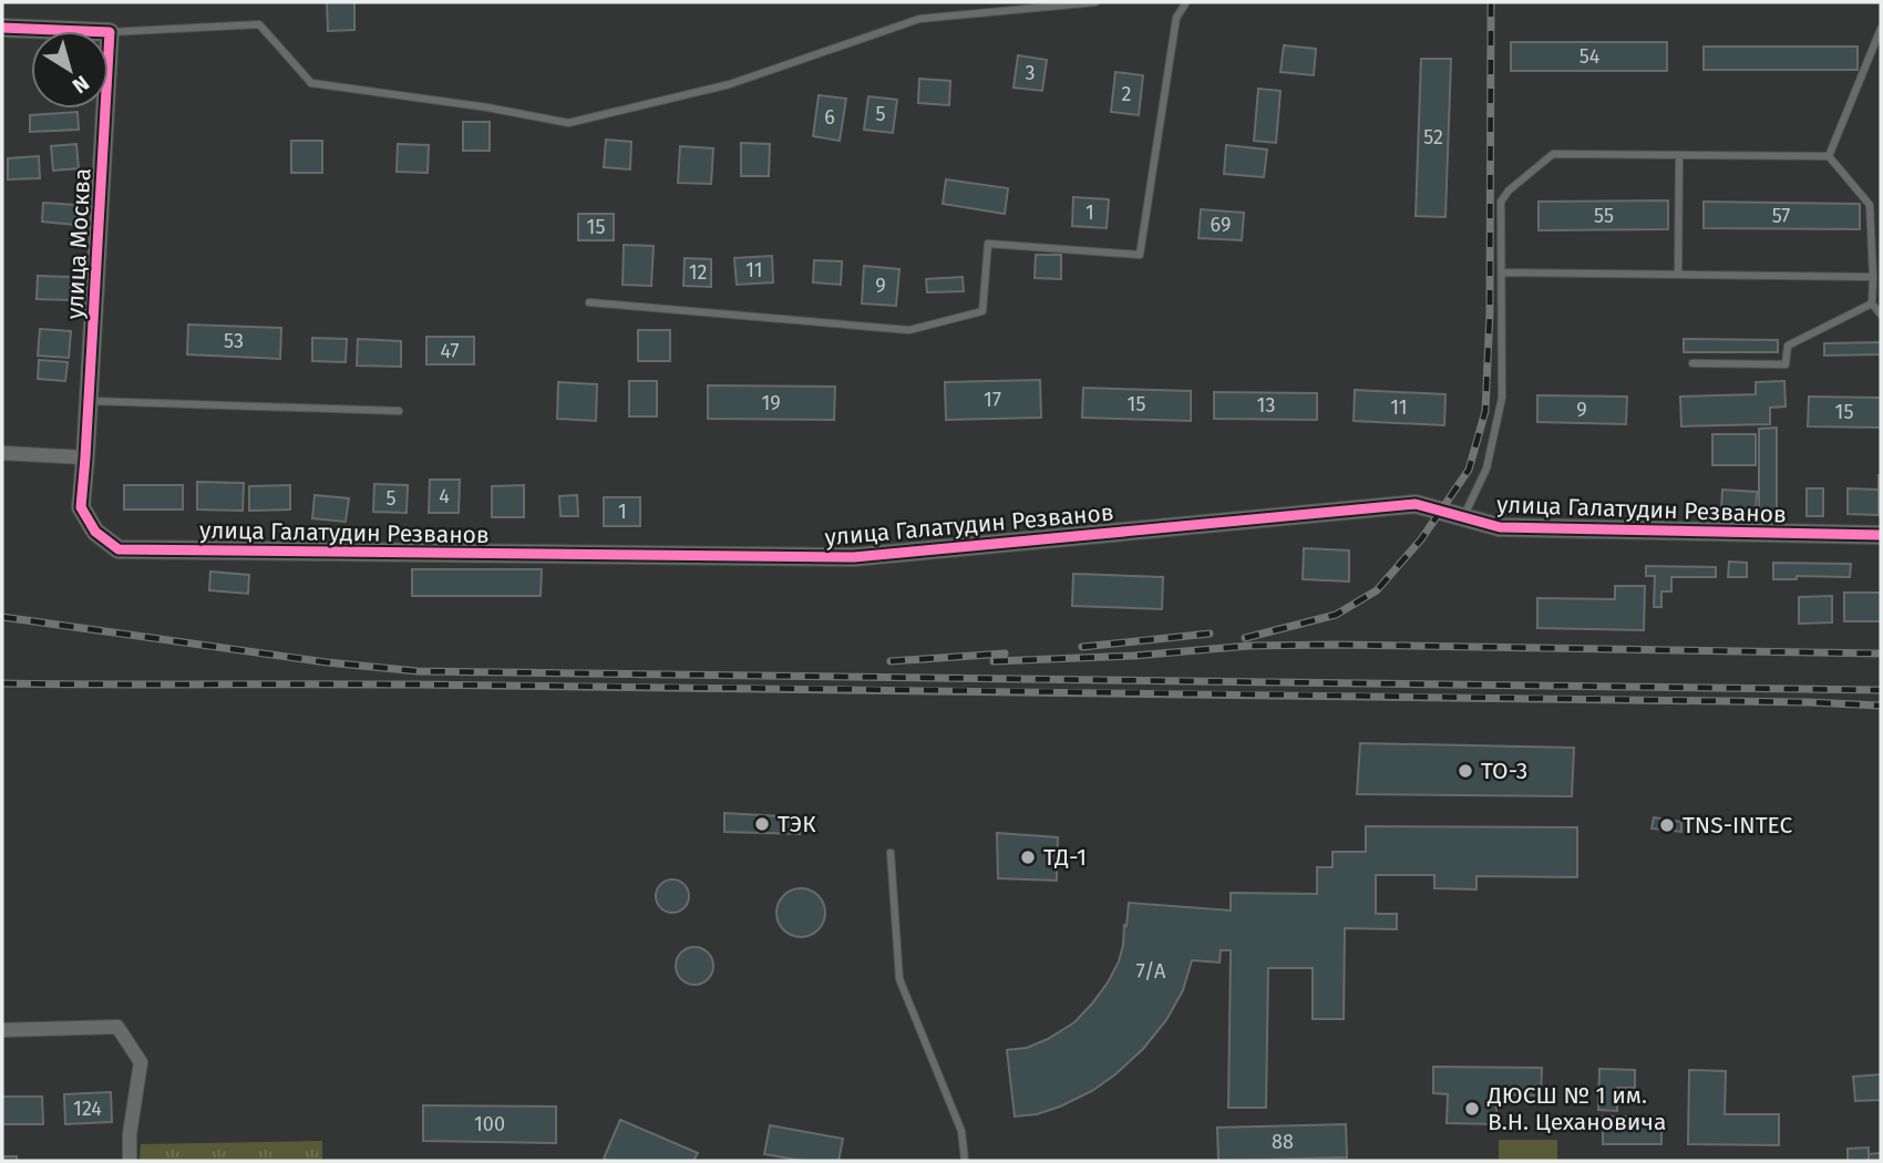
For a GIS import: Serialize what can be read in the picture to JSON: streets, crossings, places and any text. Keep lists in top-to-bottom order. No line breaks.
{"streets":{"street":["улица Москва","улица Галатудин Резванов"]},"crossings":[["улица Москва","улица Галатудин Резванов"]],"places":["ТО-3","ТЭК","TNS-INTEC","ТД-1","ДЮСШ № 1 им. В.Н. Цехановича"],"house_numbers":["54","3","2","5","6","52","1","55","57","69","15","11","12","9","53","47","17","19","15","13","11","9","15","4","5","1","7/А","124","100","88"],"north":"bottom right"}
